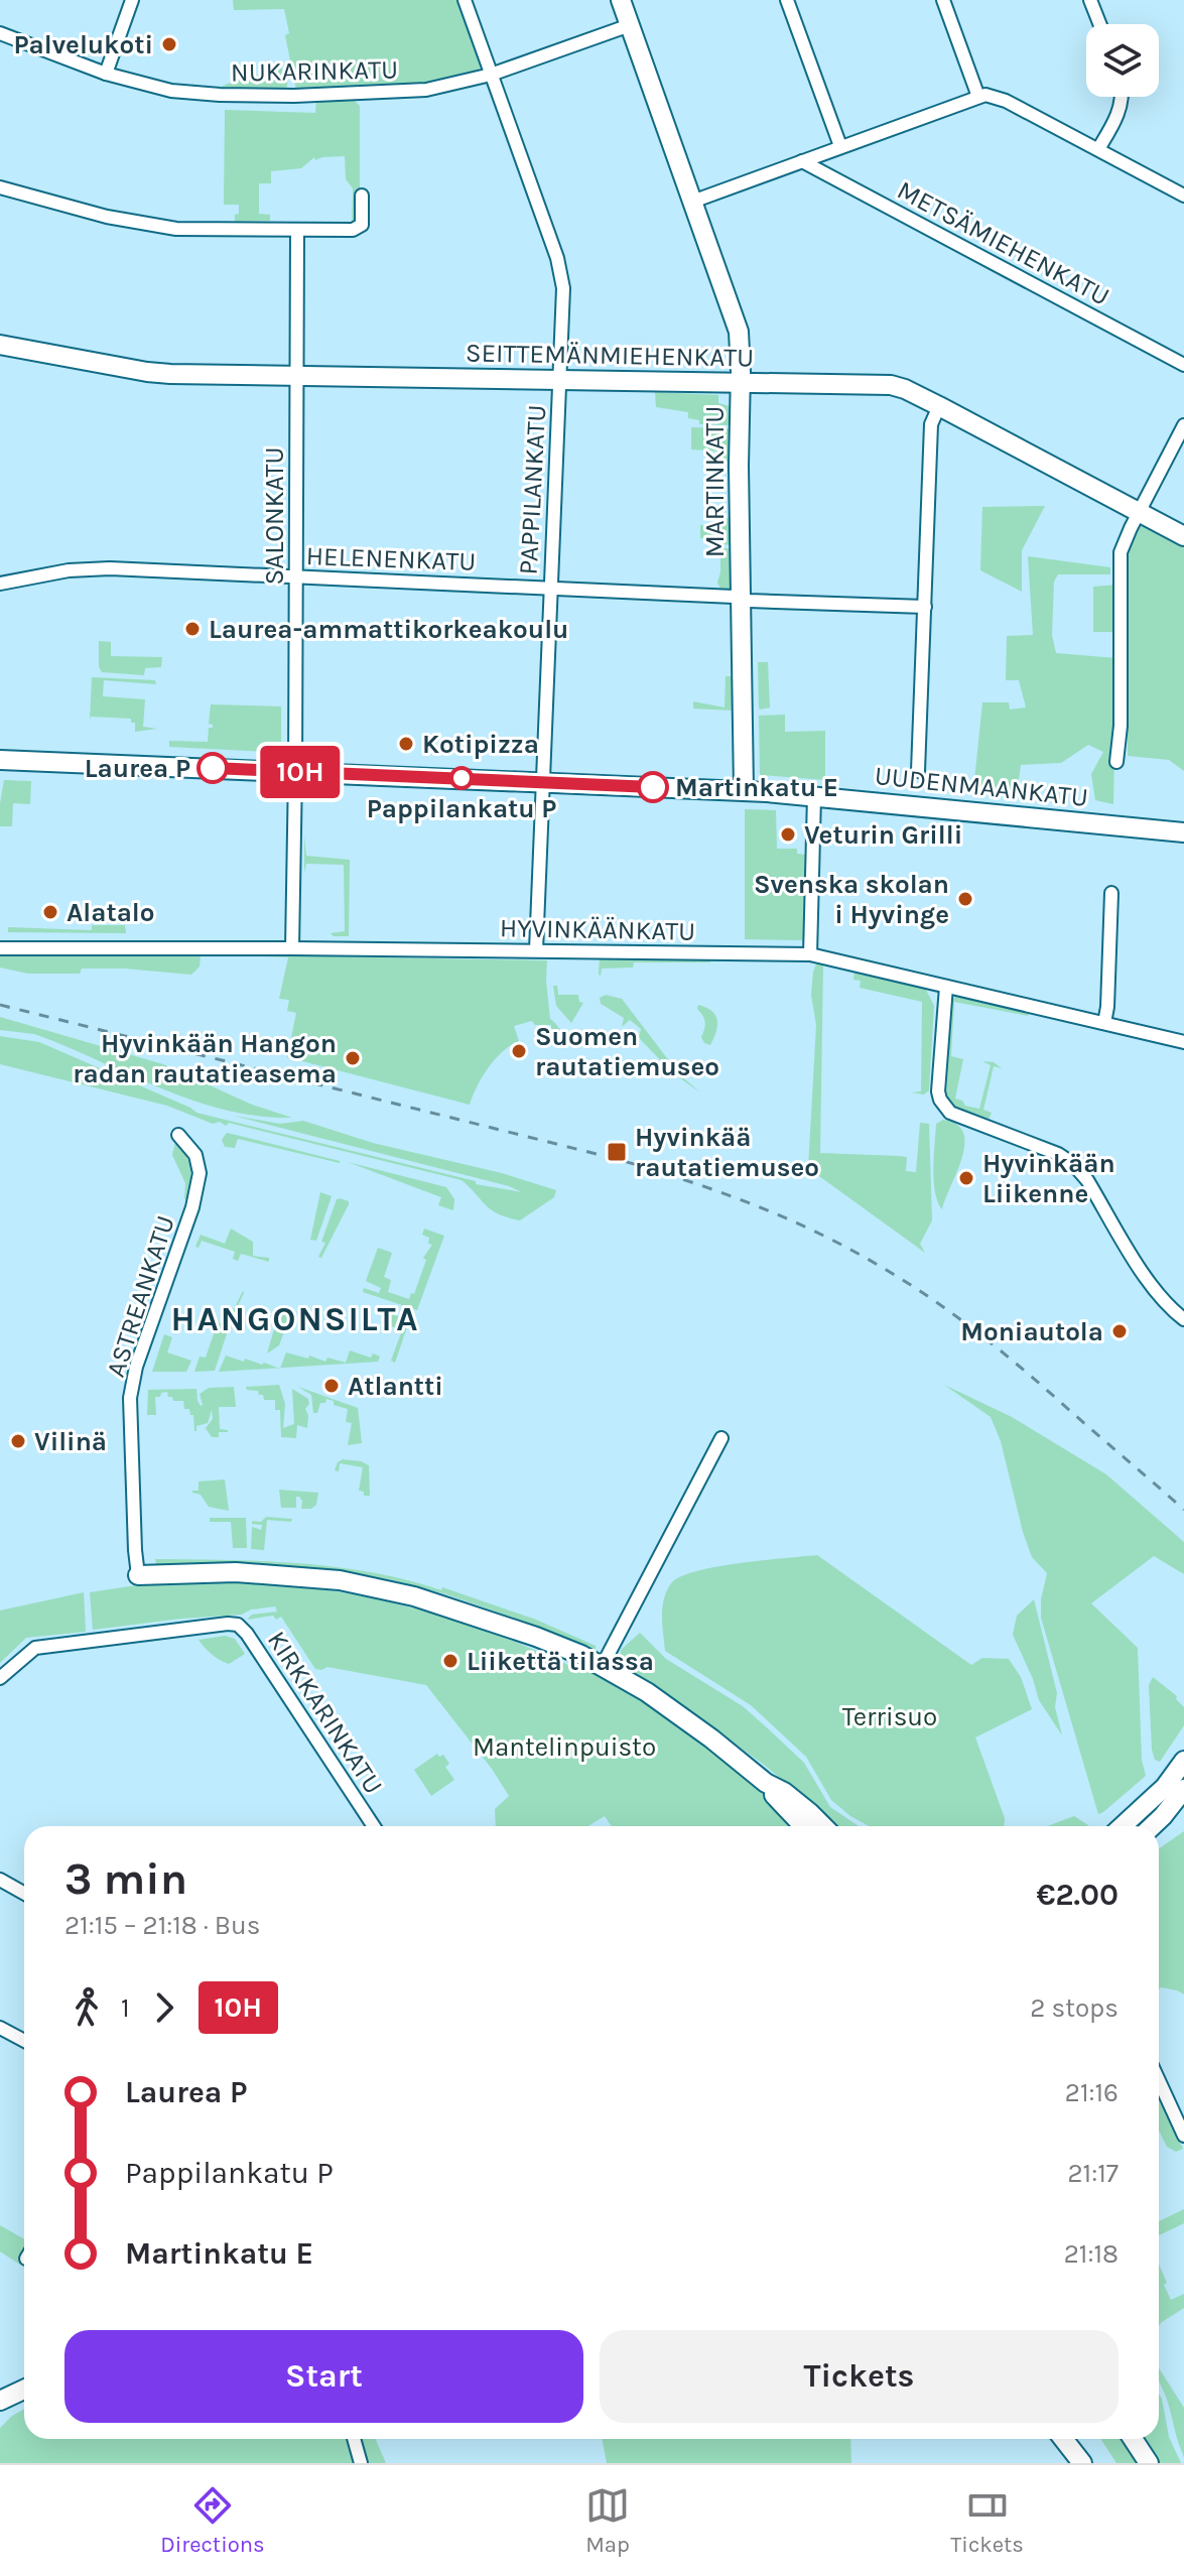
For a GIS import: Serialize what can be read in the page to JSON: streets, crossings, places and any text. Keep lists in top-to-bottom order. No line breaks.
{"streets":{"main road":["SEITTEMÄNMIEHENKATU","MARTINKATU","UUDENMAANKATU"],"street":["NUKARINKATU","METSÄMIEHENKATU","PAPPILANKATU","SALONKATU","HELENENKATU","HYVINKÄÄNKATU","ASTREANKATU","KIRKKARINKATU"]},"crossings":[["NUKARINKATU","MARTINKATU"],["NUKARINKATU","PAPPILANKATU"],["SEITTEMÄNMIEHENKATU","MARTINKATU"],["SEITTEMÄNMIEHENKATU","PAPPILANKATU"],["SEITTEMÄNMIEHENKATU","SALONKATU"],["MARTINKATU","HELENENKATU"],["MARTINKATU","UUDENMAANKATU"],["PAPPILANKATU","HELENENKATU"],["PAPPILANKATU","UUDENMAANKATU"],["PAPPILANKATU","HYVINKÄÄNKATU"],["SALONKATU","HELENENKATU"],["SALONKATU","UUDENMAANKATU"],["SALONKATU","HYVINKÄÄNKATU"]],"districts":["HANGONSILTA"],"parks":["Terrisuo","Mantelinpuisto"],"places":{"other":["Palvelukoti","Laurea-ammattikorkeakoulu","Kotipizza","Laurea P","Pappilankatu P","Martinkatu E","Veturin Grilli","Svenska skolan i Hyvinge","Alatalo","Suomen rautatiemuseo","Hyvinkään Hangon radan rautatieasema","Hyvinkään Liikenne","Moniautola","Atlantti","Vilinä","Liikettä tilassa"],"transit":["Hyvinkää rautatiemuseo"]},"lines":["bus line 10H"],"page":{"on_map":"10H","heading":["3 min","21:15 – 21:18 · Bus","€2.00"],"legs":["1","10H","2 stops"],"list":[{"name":"Laurea P","value":"21:16"},{"name":"Pappilankatu P","value":"21:17"},{"name":"Martinkatu E","value":"21:18"}],"buttons":["Start","Tickets"],"tabs":["Directions","Map","Tickets"]}}
